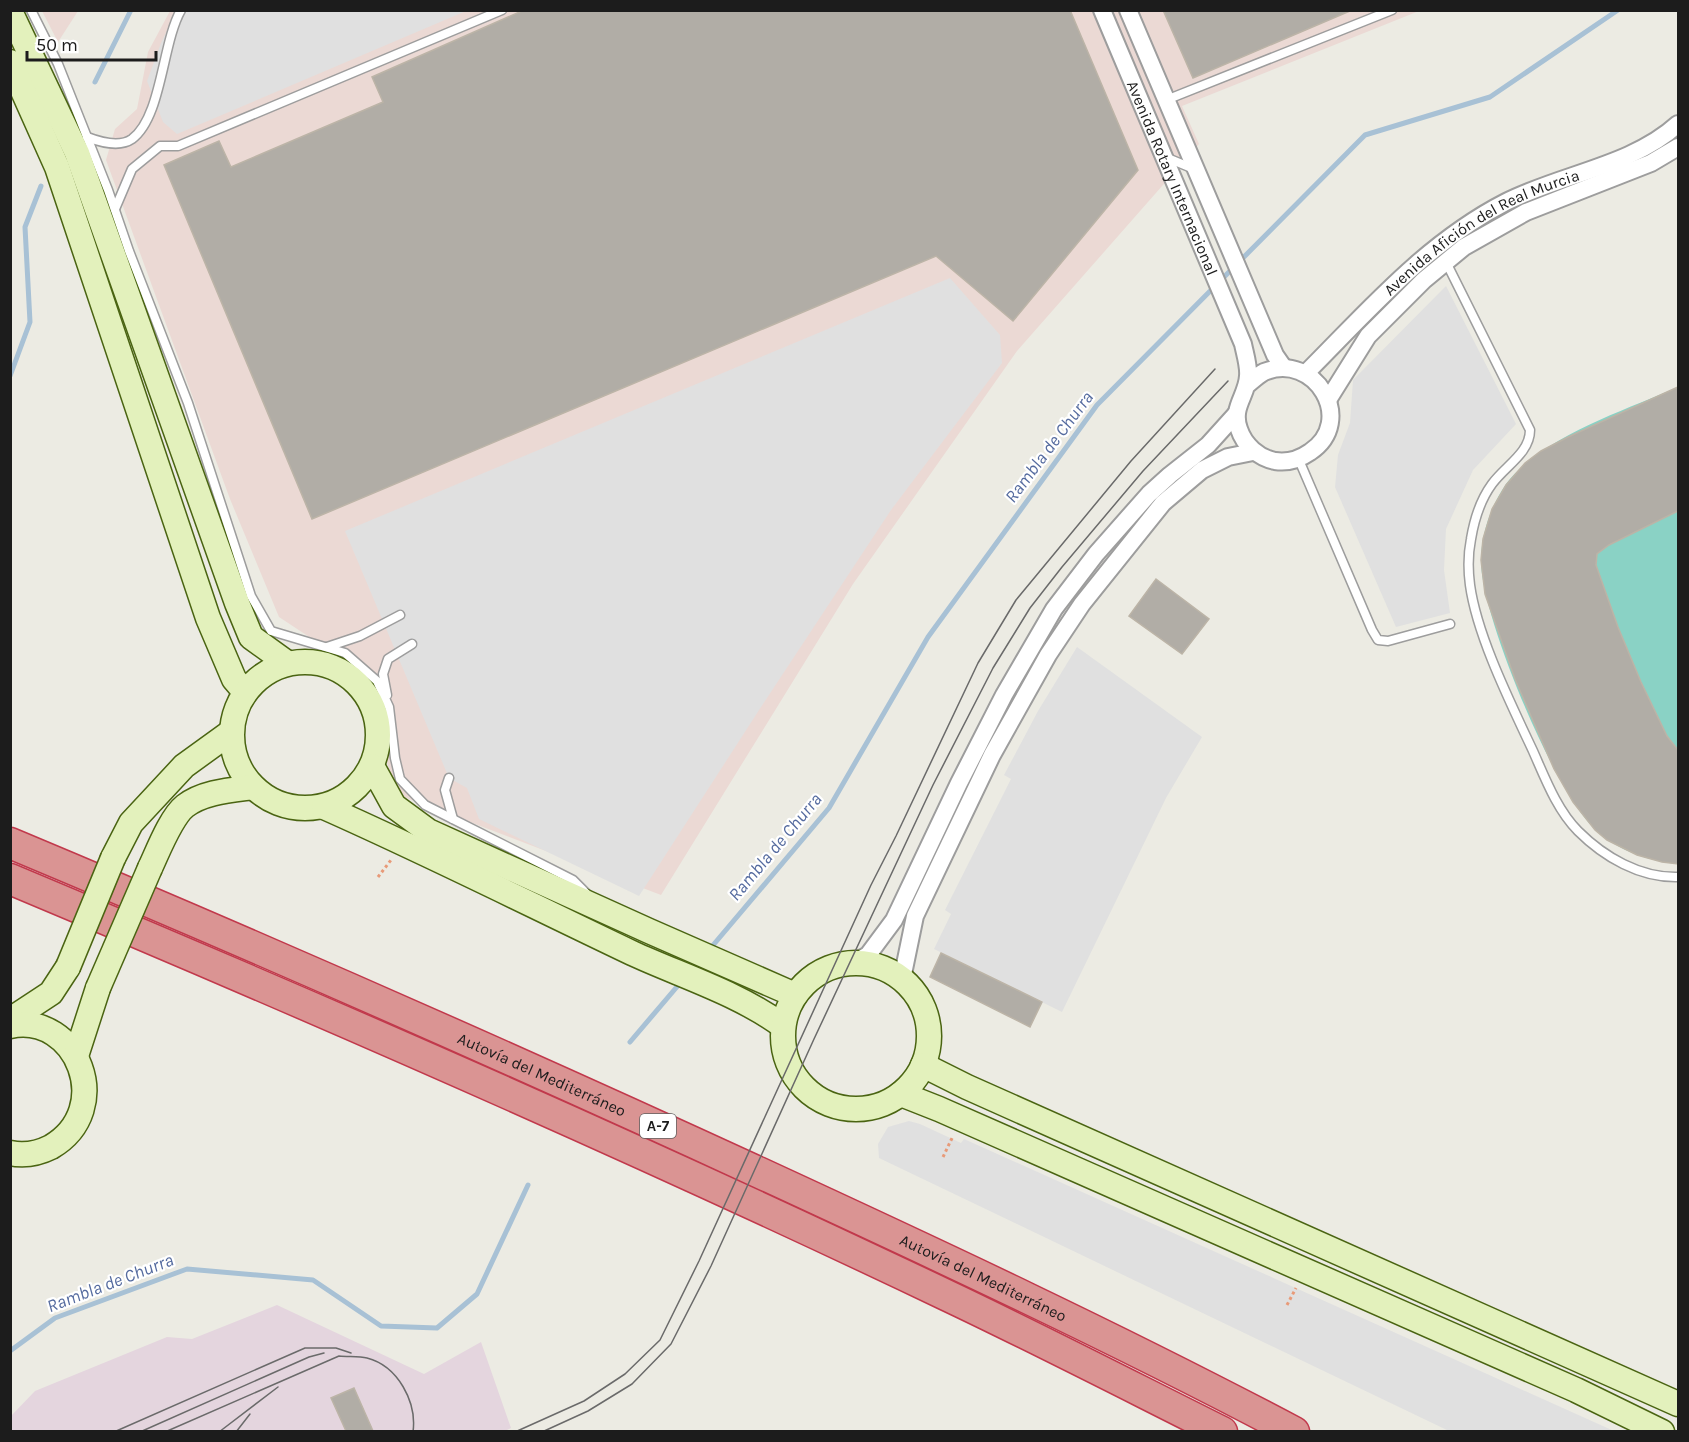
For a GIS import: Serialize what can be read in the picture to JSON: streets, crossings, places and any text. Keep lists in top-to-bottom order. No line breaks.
{"streets":{"highway":["Autovía del Mediterráneo","A-7"],"street":["Avenida Rotary Internacional","Avenida Afición del Real Murcia"]},"crossings":[["Avenida Rotary Internacional","Avenida Afición del Real Murcia"]],"water":["Rambla de Churra"],"scale_bar":"50 m"}
